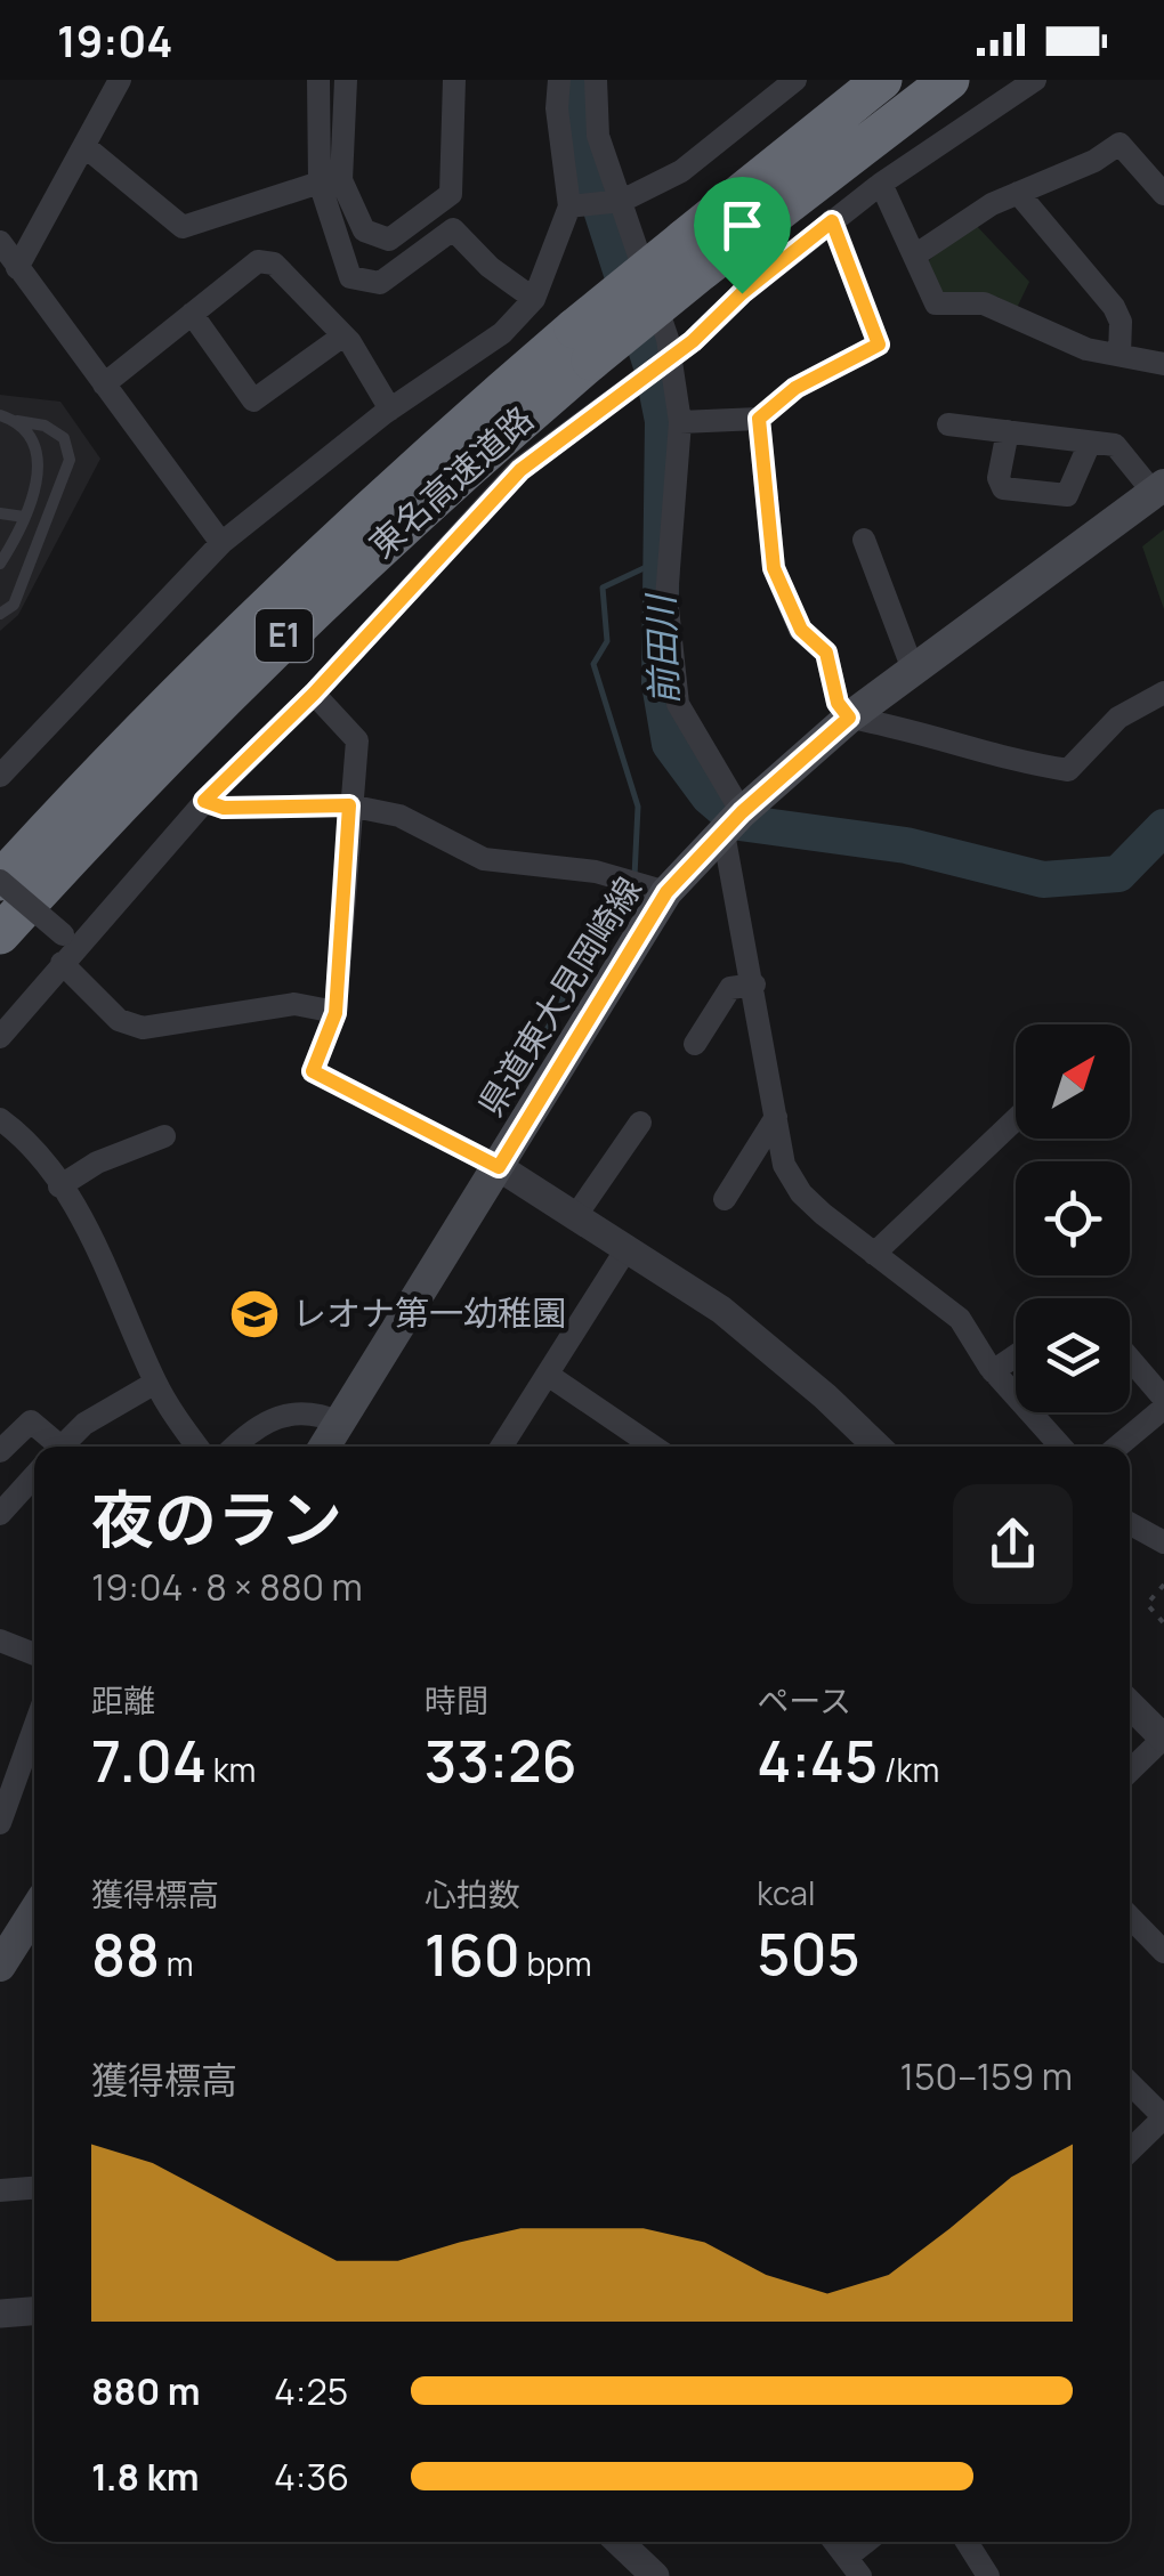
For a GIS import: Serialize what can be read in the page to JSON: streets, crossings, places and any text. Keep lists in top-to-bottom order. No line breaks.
{"streets":{"highway":["東名高速道路","E1"],"main road":["県道東大見岡崎線"]},"water":["前田川"],"places":{"school or university":["レオナ第一幼稚園"]},"north":"top right","page":{"status":"19:04","heading":["夜のラン","19:04 · 8 × 880 m"],"stats":[["距離","7.04 km"],["時間","33:26"],["ペース","4:45 /km"],["獲得標高","88 m"],["心拍数","160 bpm"],["kcal","505"]],"chart":["獲得標高","150–159 m"],"list":[{"name":"880 m","note":"4:25"},{"name":"1.8 km","note":"4:36"}]}}
